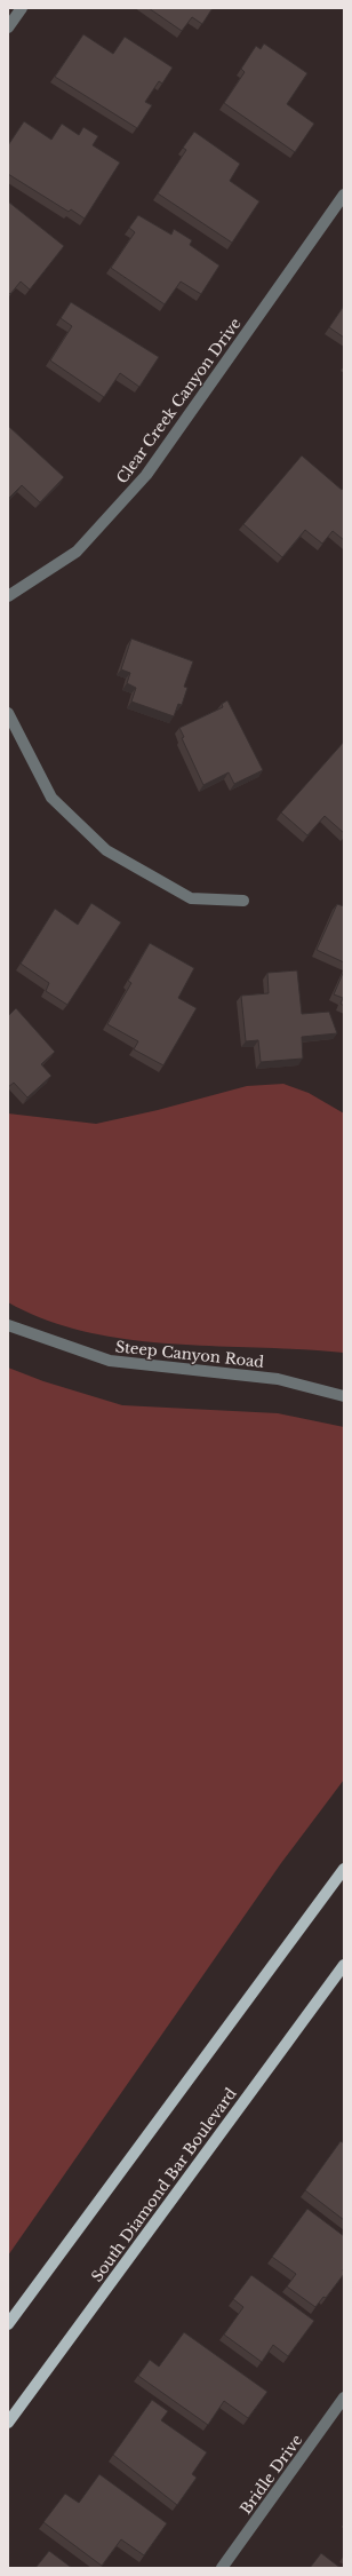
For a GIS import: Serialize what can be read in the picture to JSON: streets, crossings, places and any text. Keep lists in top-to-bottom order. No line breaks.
{"streets":{"main road":["South Diamond Bar Boulevard"],"street":["Clear Creek Canyon Drive","Steep Canyon Road","Bridle Drive"]}}
